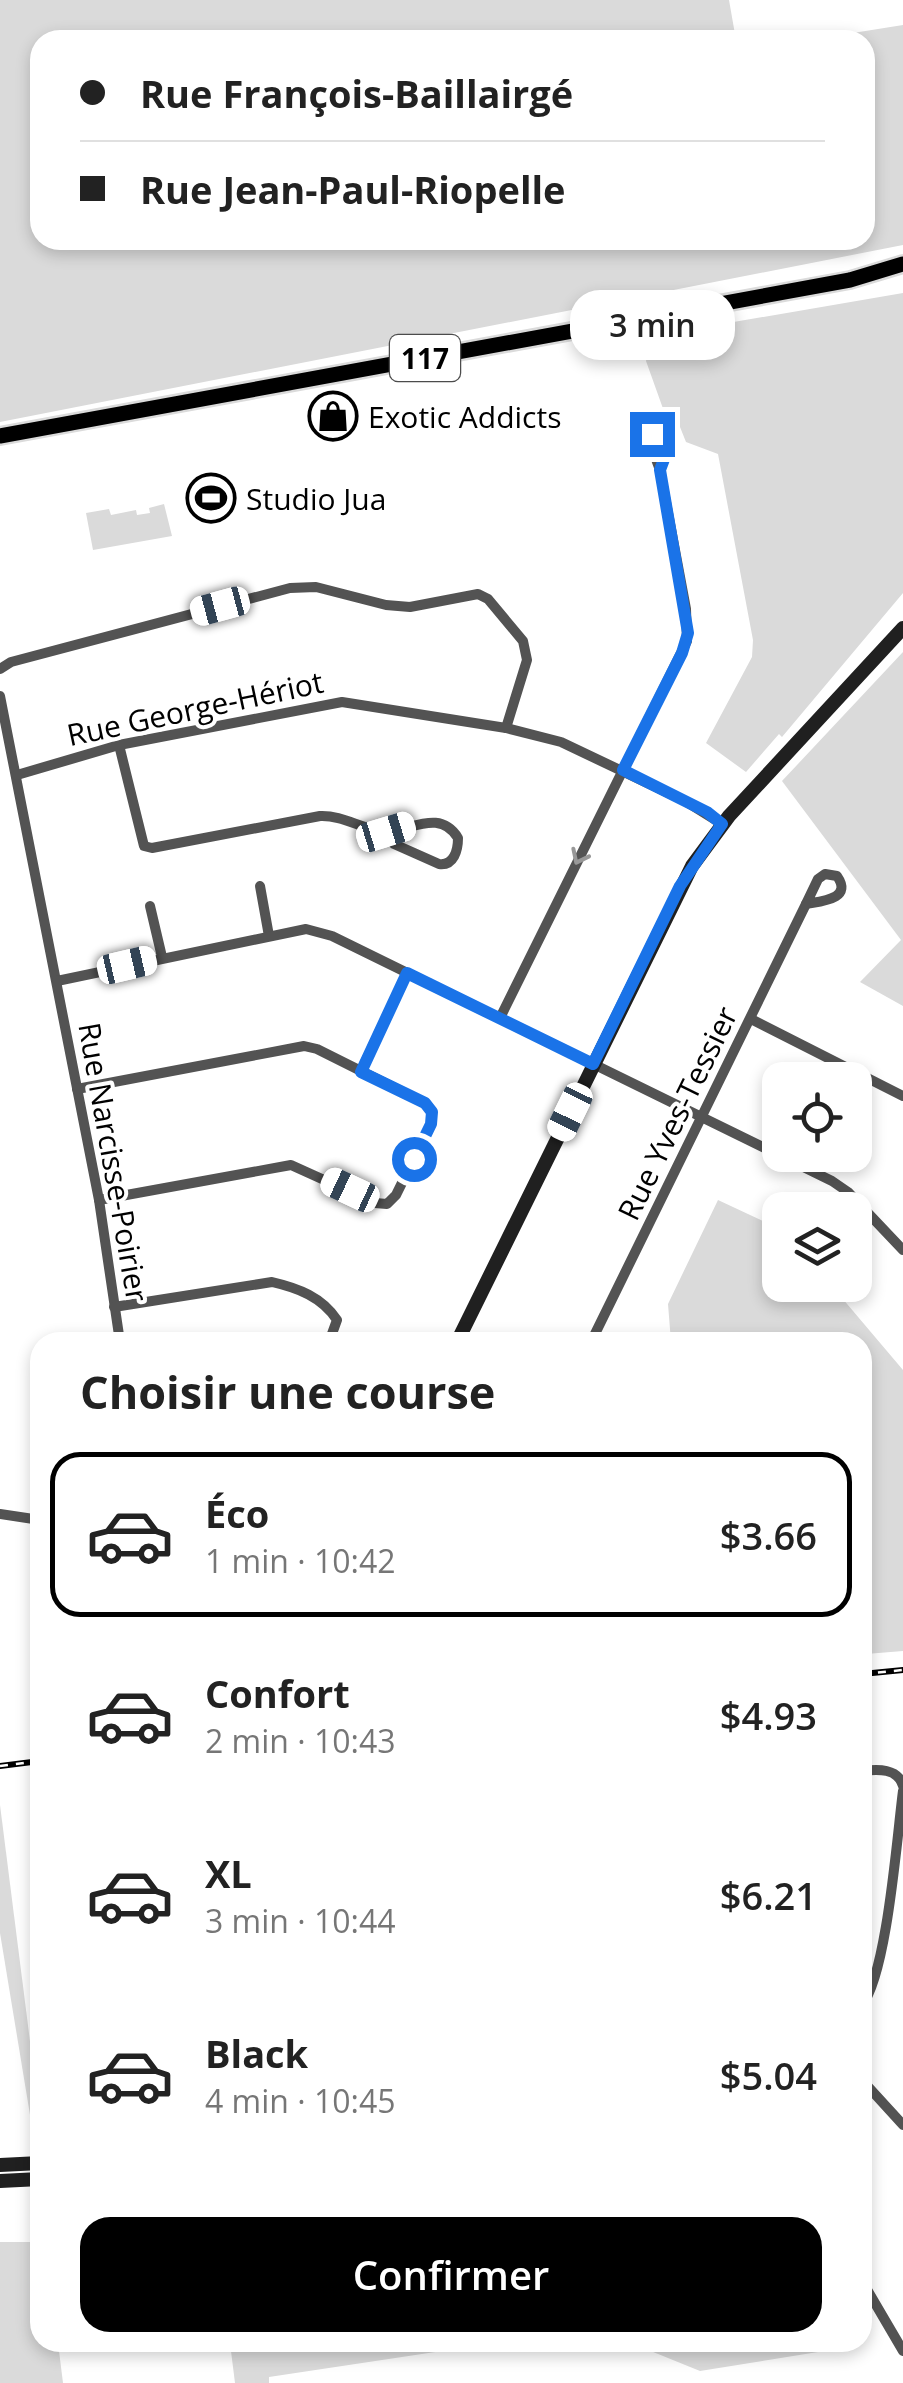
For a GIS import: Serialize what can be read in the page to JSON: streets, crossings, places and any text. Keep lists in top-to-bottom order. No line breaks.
{"streets":{"main road":["117"],"street":["Rue George-Hériot","Rue Yves-Tessier","Rue Narcisse-Poirier"]},"crossings":[["Rue George-Hériot","Rue Narcisse-Poirier"]],"places":{"shop":["Exotic Addicts"],"sports":["Studio Jua"]},"page":{"banner":["Rue François-Baillairgé","Rue Jean-Paul-Riopelle"],"bubble":"3 min","heading":"Choisir une course","list":[{"name":"Éco","note":"1 min · 10:42","value":"$3.66"},{"name":"Confort","note":"2 min · 10:43","value":"$4.93"},{"name":"XL","note":"3 min · 10:44","value":"$6.21"},{"name":"Black","note":"4 min · 10:45","value":"$5.04"}],"buttons":"Confirmer"}}
